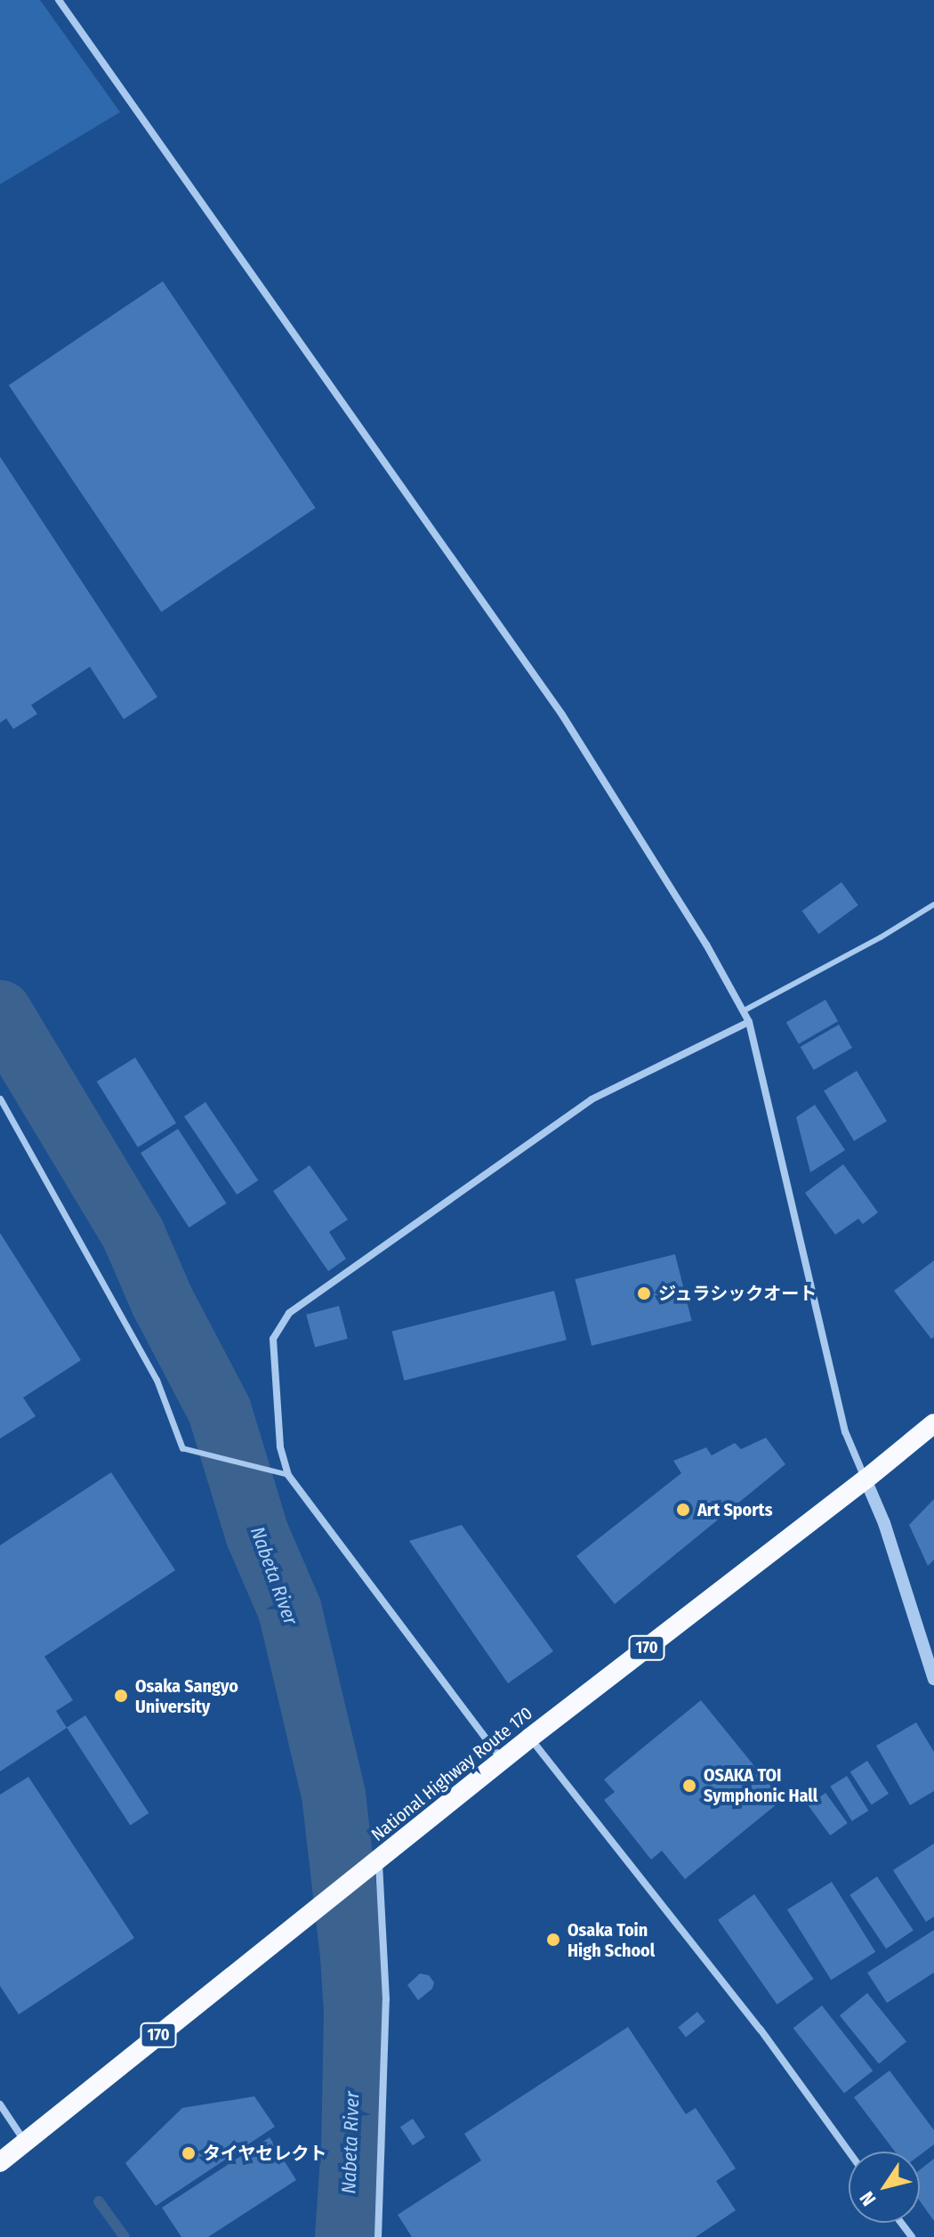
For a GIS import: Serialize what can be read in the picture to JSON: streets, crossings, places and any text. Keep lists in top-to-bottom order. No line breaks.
{"streets":{"highway":["170","National Highway Route 170"]},"crossings":[["170","National Highway Route 170"]],"water":["Nabeta River"],"places":["ジュラシックオート","Art Sports","Osaka Sangyo University","OSAKA TOI Symphonic Hall","Osaka Toin High School","タイヤセレクト"],"north":"bottom left"}
